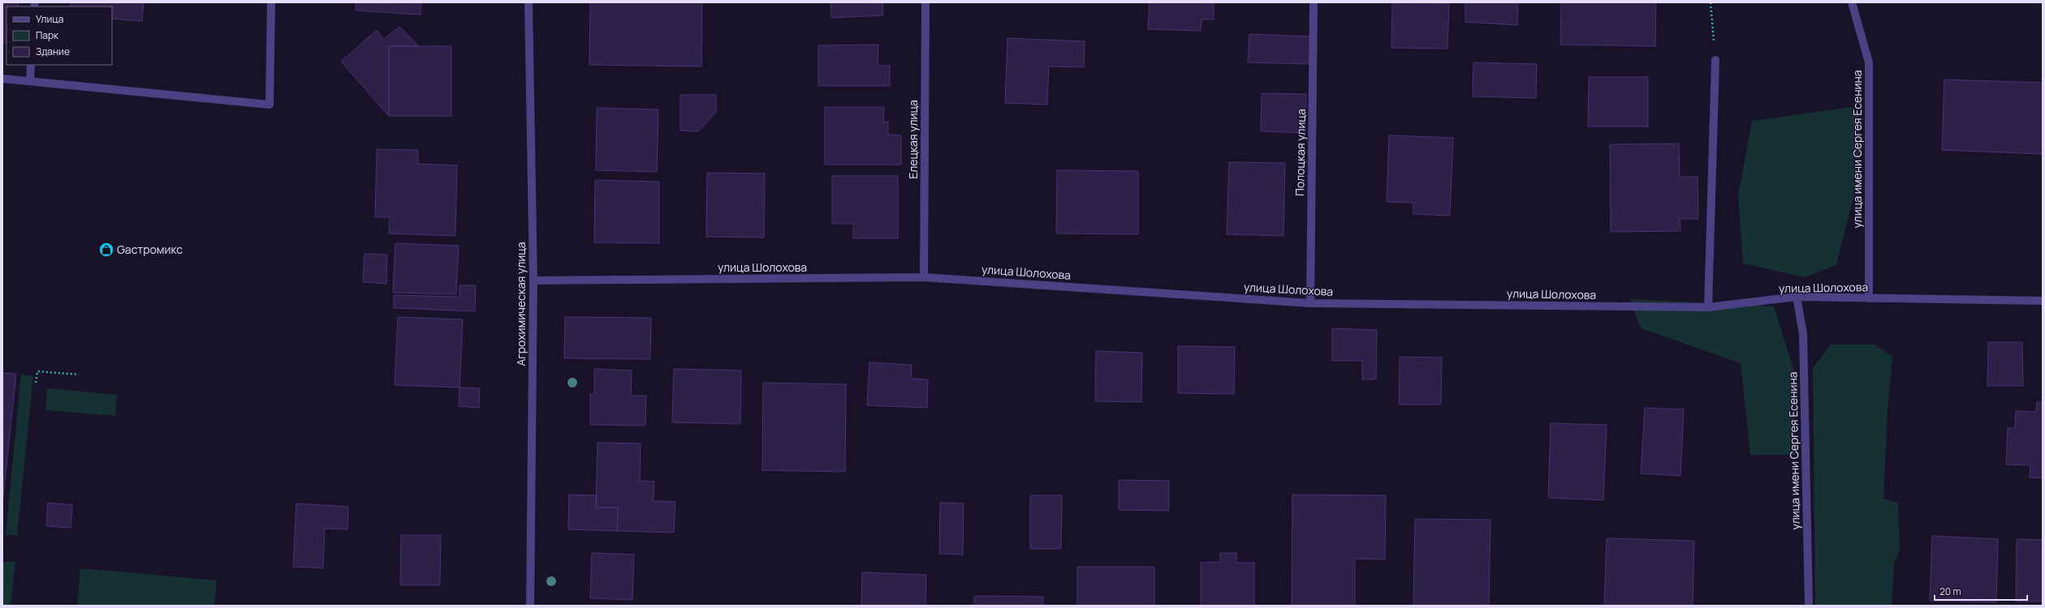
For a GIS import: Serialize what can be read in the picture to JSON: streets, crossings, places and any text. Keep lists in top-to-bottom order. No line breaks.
{"streets":{"street":["Елецкая улица","улица имени Сергея Есенина","Полоцкая улица","улица Шолохова","Агрохимическая улица"]},"crossings":[["Елецкая улица","улица Шолохова"],["улица имени Сергея Есенина","улица Шолохова"],["Полоцкая улица","улица Шолохова"],["улица Шолохова","Агрохимическая улица"]],"places":{"shop":["Gастромикс"]},"legend":["Улица","Парк","Здание"],"scale_bar":"20 m"}
